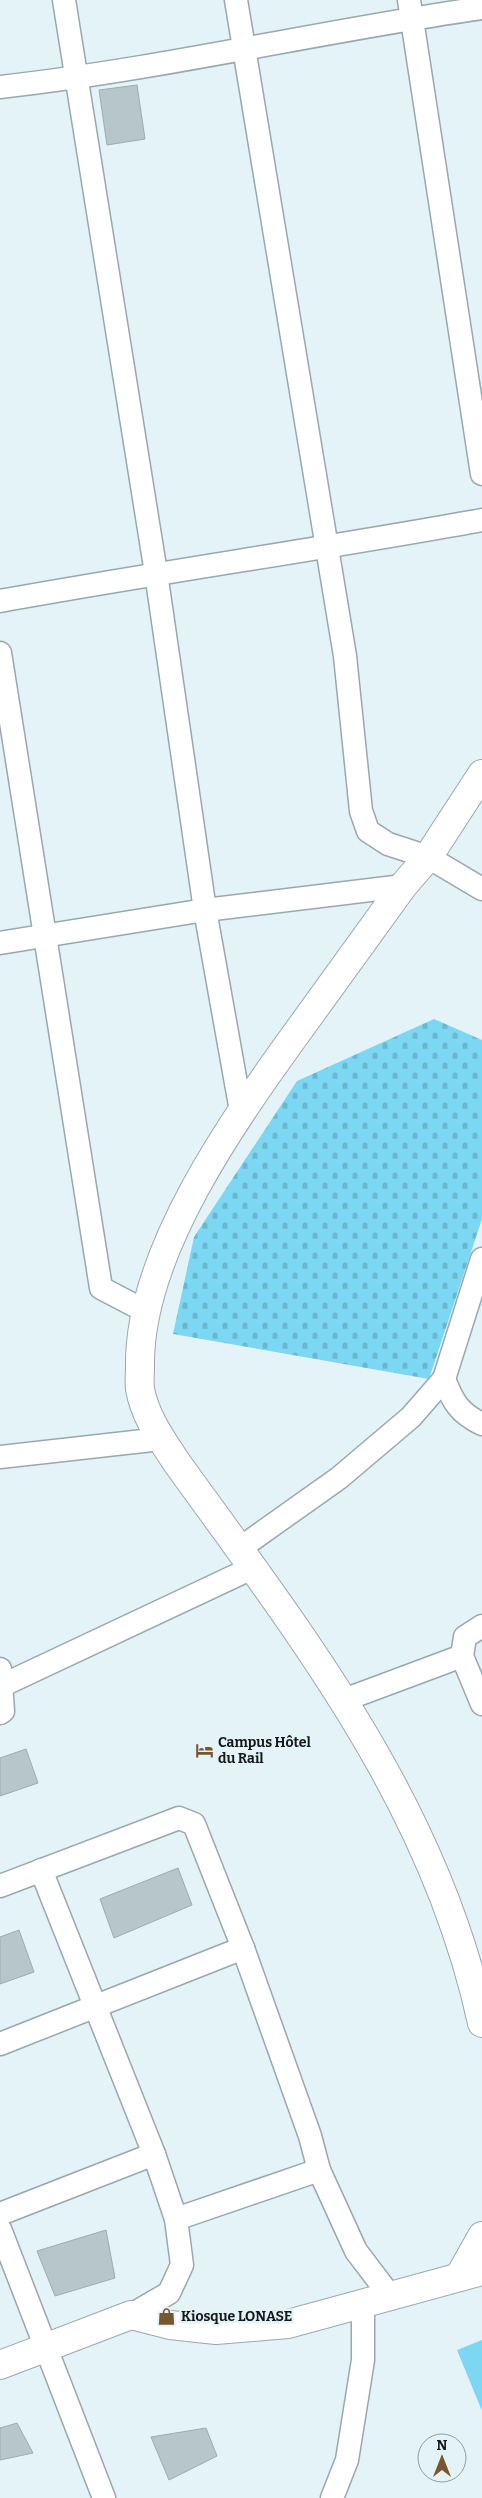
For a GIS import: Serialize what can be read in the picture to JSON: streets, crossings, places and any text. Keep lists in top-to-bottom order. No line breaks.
{"places":{"hotel":["Campus Hôtel du Rail"],"shop":["Kiosque LONASE"]},"north":"top"}
